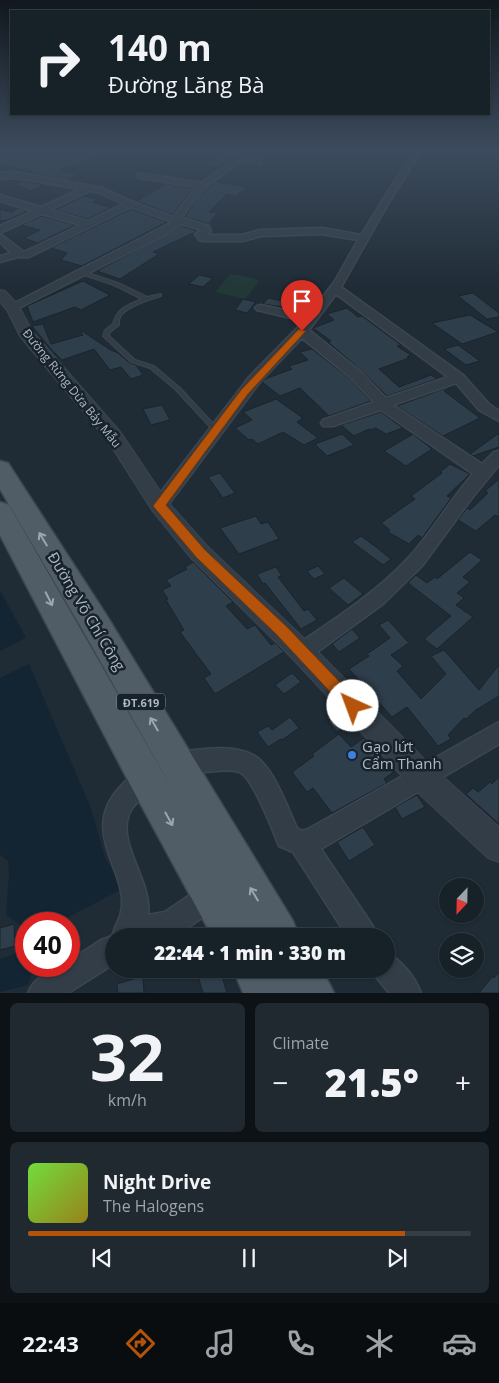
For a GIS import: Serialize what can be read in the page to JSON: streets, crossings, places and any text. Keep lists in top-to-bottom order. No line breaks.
{"streets":{"main road":["Đường Võ Chí Công","ĐT.619"],"street":["Đường Rừng Dừa Bảy Mẫu"]},"places":["Gạo lứt Cẩm Thanh"],"north":"bottom","page":{"turn":["140 m","Đường Lăng Bà"],"limit":"40","trip":"22:44 · 1 min · 330 m","tile":[["32","km/h"],"Climate"],"heat":["−","21.5°","+"],"song":["Night Drive","The Halogens"],"tabs":"22:43"}}
